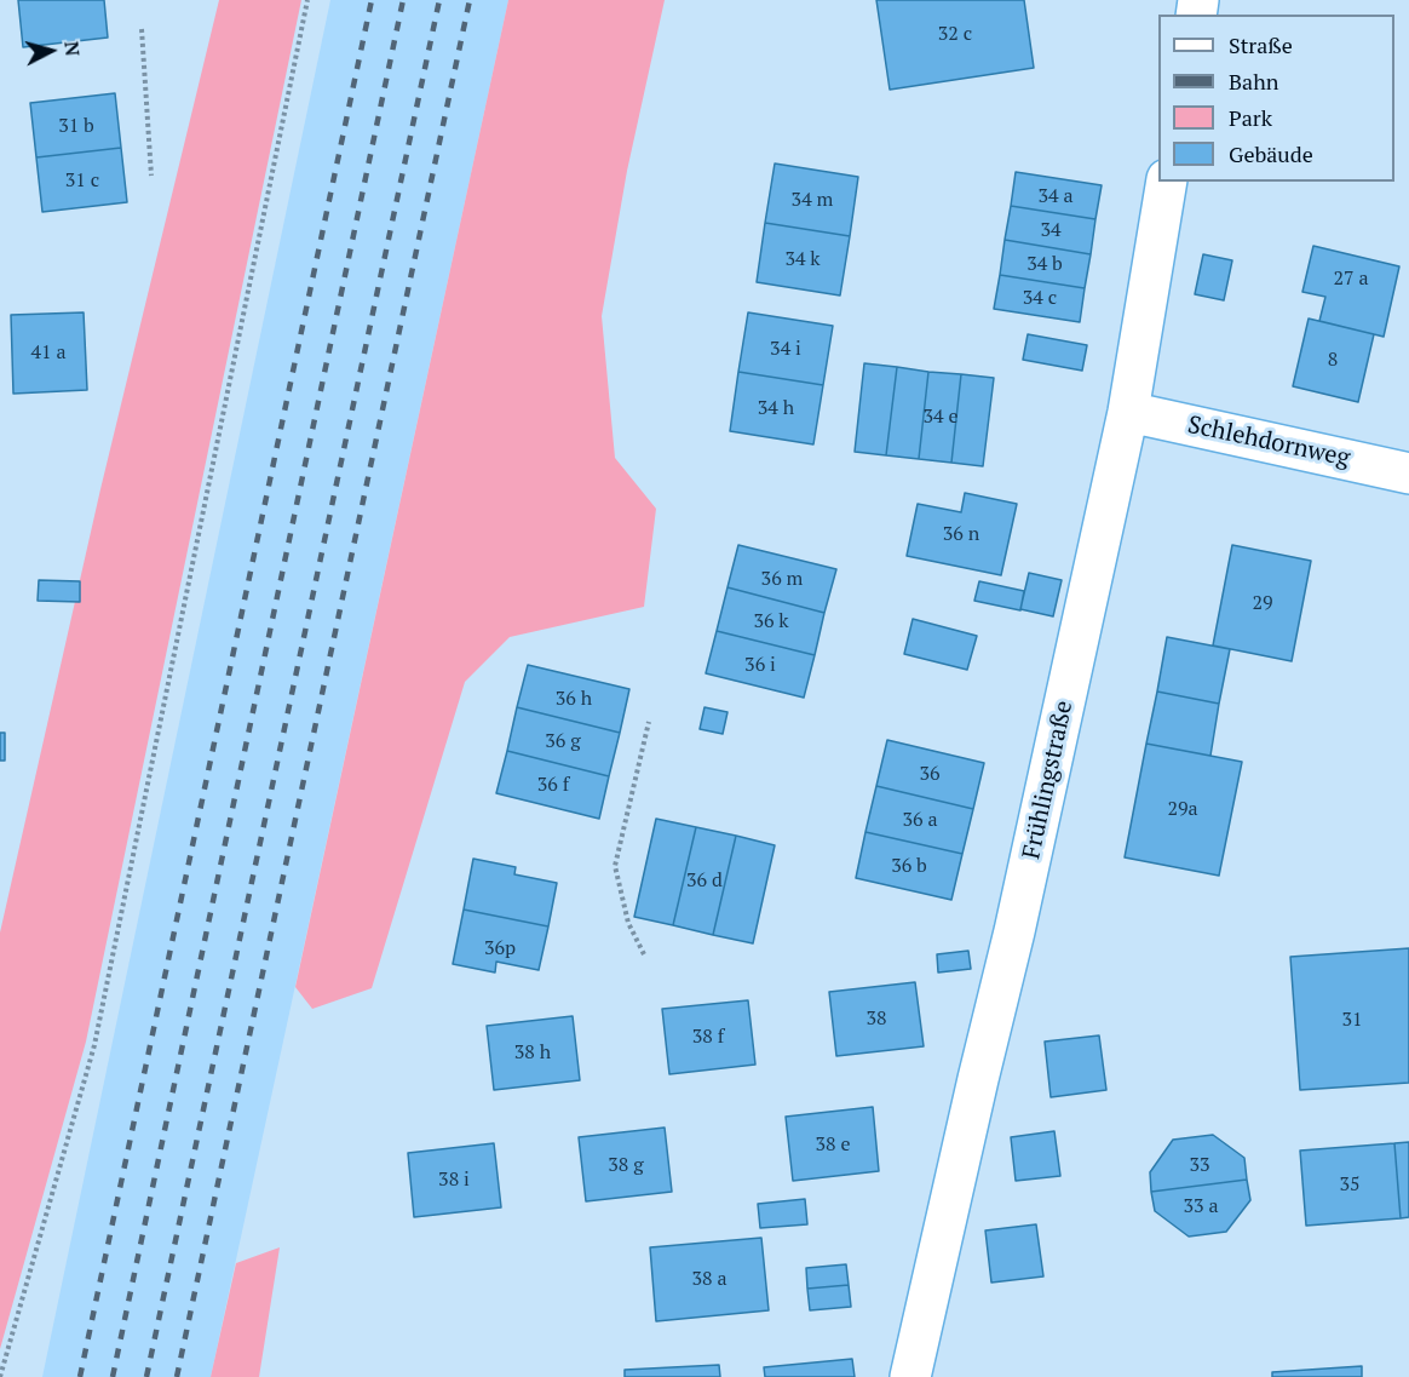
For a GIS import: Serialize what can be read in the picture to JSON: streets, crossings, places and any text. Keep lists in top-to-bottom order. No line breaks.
{"streets":{"street":["Schlehdornweg","Frühlingstraße"]},"crossings":[["Schlehdornweg","Frühlingstraße"]],"house_numbers":["32 c","31 b","31 c","34 a","34 m","34","34 k","34 b","27 a","34 c","34 i","41 a","8","34 h","34 e","36 n","36 m","29","36 k","36 i","36 h","36 g","36","36 f","29a","36 a","36 b","36 d","36p","38","31","38 f","38 h","38 e","38 g","33","38 i","35","33 a","38 a"],"legend":["Straße","Bahn","Park","Gebäude"],"north":"right"}
